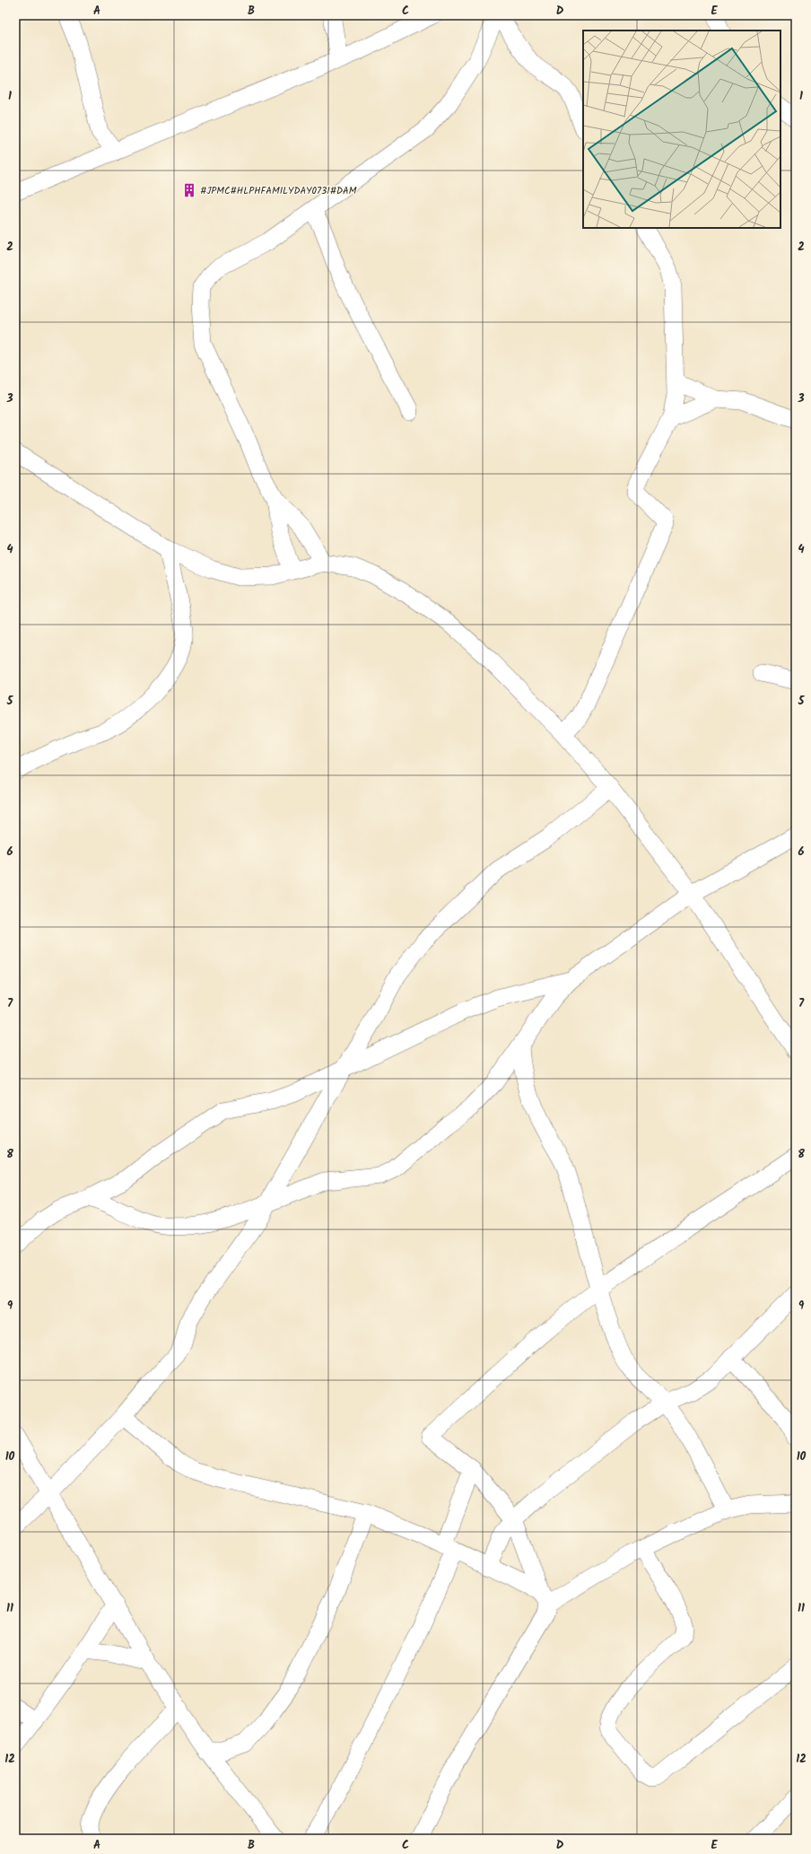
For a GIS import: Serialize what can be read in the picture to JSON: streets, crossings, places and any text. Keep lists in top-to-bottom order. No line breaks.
{"places":{"building":["#JPMC#HLPHFAMILYDAY0731#DAM"]},"grid":{"columns":["A","B","C","D","E"],"rows":["1","2","3","4","5","6","7","8","9","10","11","12"]}}
